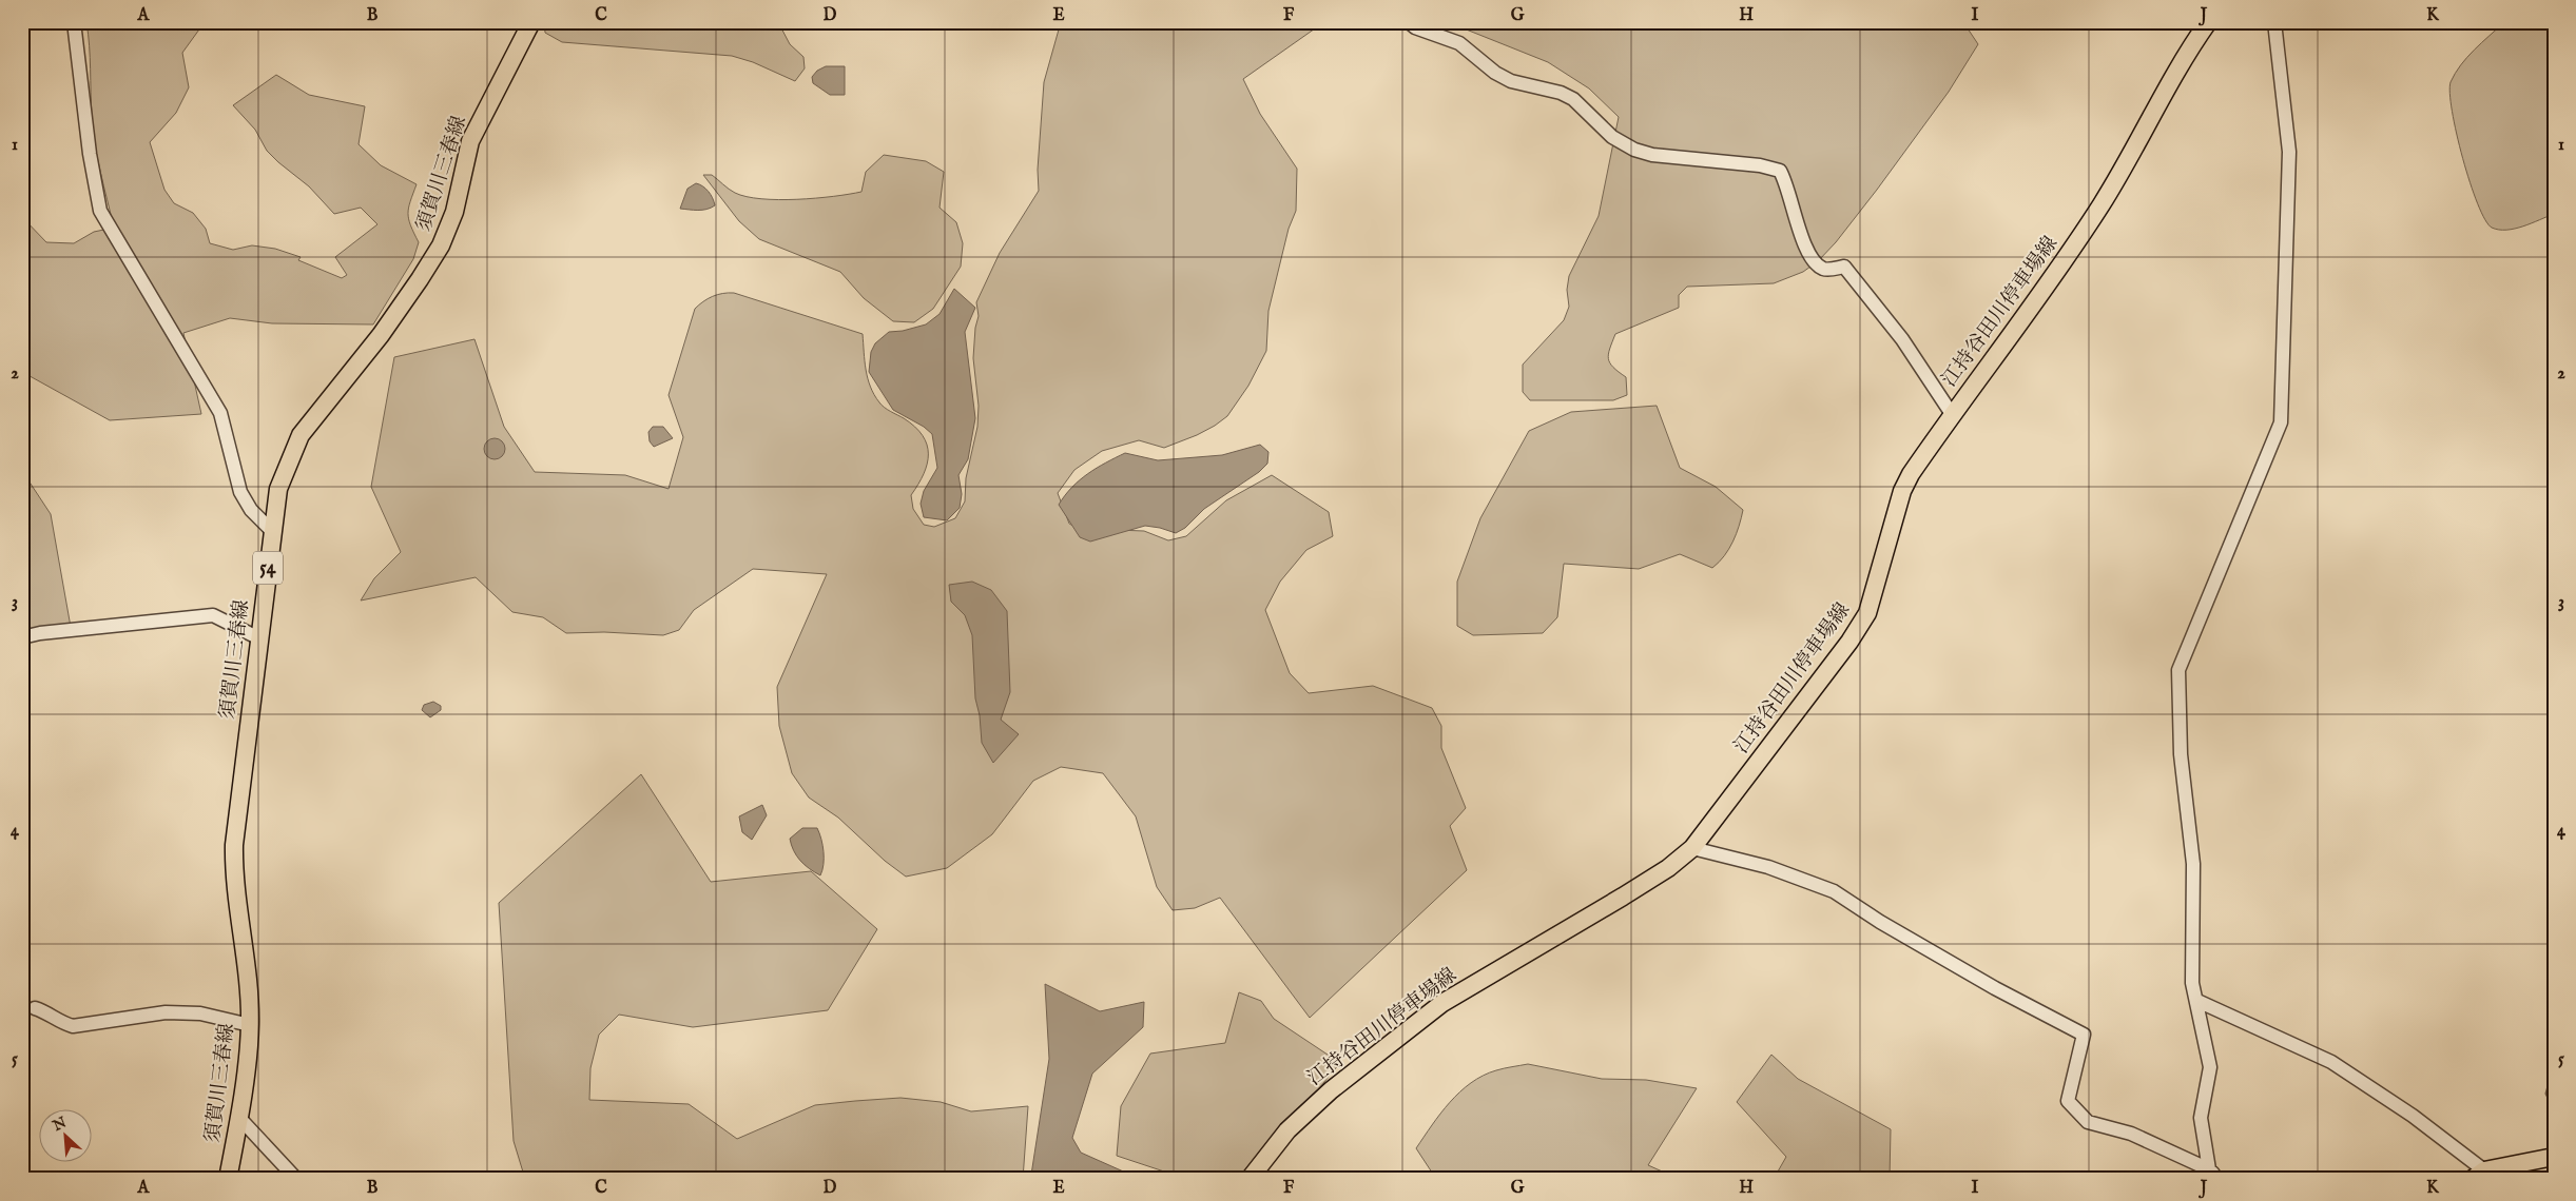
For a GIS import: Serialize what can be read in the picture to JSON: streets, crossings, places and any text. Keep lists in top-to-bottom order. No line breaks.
{"streets":{"main road":["須賀川三春線","江持谷田川停車場線","54"]},"north":"top left","grid":{"columns":["A","B","C","D","E","F","G","H","I","J","K"],"rows":["1","2","3","4","5"]}}
